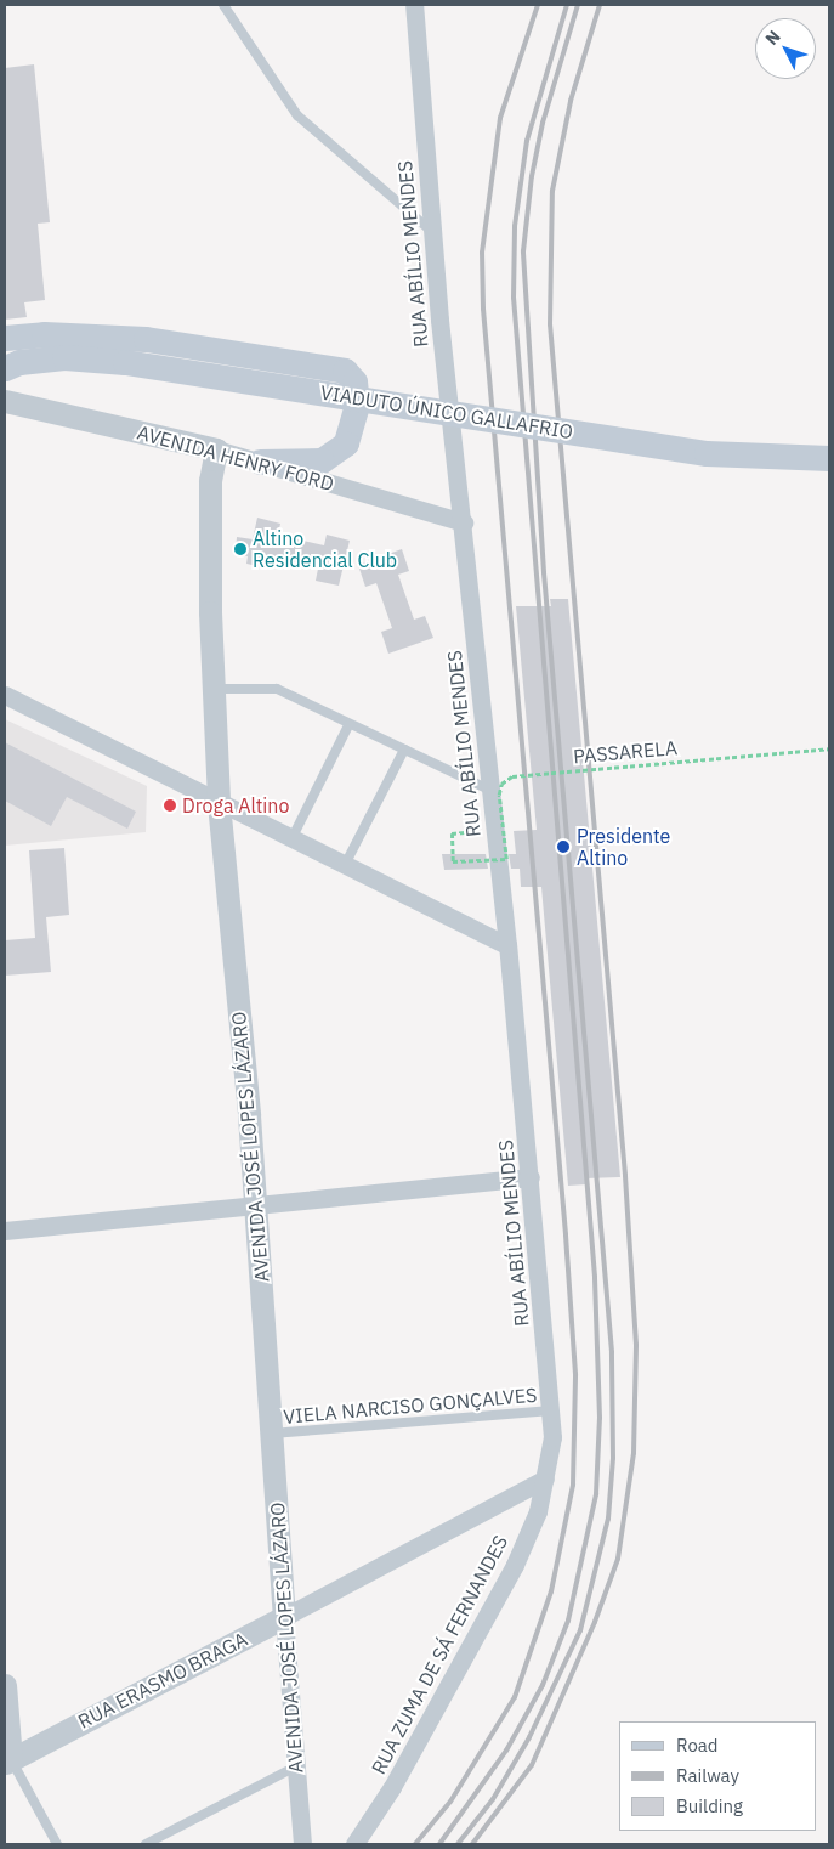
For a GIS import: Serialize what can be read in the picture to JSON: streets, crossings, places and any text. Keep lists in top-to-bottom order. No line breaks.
{"streets":{"main road":["VIADUTO ÚNICO GALLAFRIO"],"street":["RUA ABÍLIO MENDES","AVENIDA HENRY FORD","AVENIDA JOSÉ LOPES LÁZARO","RUA ZUMA DE SÁ FERNANDES","RUA ERASMO BRAGA"],"lane":["VIELA NARCISO GONÇALVES"],"path":["PASSARELA"]},"crossings":[["RUA ABÍLIO MENDES","AVENIDA HENRY FORD"],["RUA ABÍLIO MENDES","PASSARELA"],["RUA ABÍLIO MENDES","VIELA NARCISO GONÇALVES"],["RUA ABÍLIO MENDES","RUA ZUMA DE SÁ FERNANDES"],["RUA ABÍLIO MENDES","RUA ERASMO BRAGA"],["AVENIDA HENRY FORD","AVENIDA JOSÉ LOPES LÁZARO"],["AVENIDA JOSÉ LOPES LÁZARO","VIELA NARCISO GONÇALVES"],["AVENIDA JOSÉ LOPES LÁZARO","RUA ERASMO BRAGA"],["RUA ZUMA DE SÁ FERNANDES","RUA ERASMO BRAGA"]],"places":["Altino Residencial Club","Droga Altino","Presidente Altino"],"legend":["Road","Railway","Building"],"north":"top left"}
